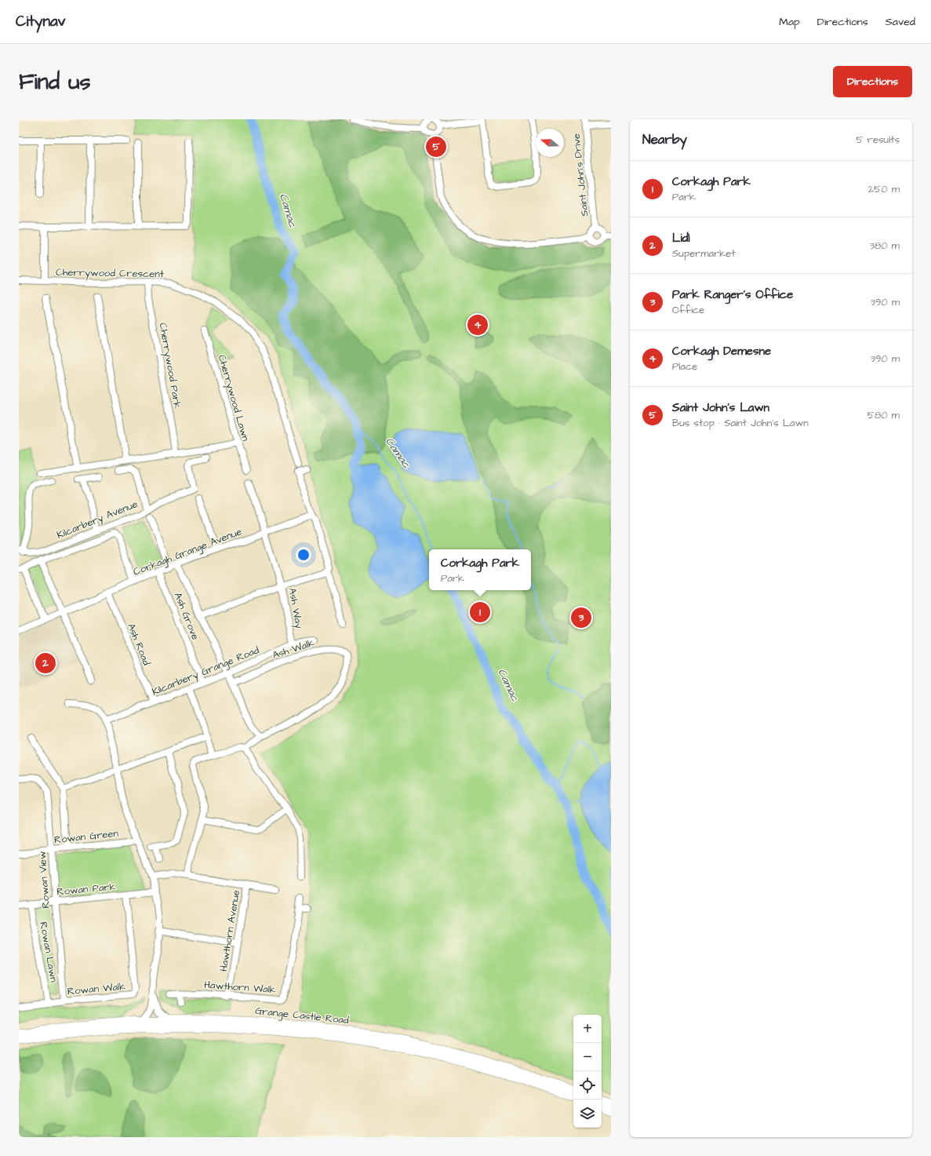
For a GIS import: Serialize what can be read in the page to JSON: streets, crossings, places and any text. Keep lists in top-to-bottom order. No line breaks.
{"streets":{"main road":["Grange Castle Road"],"street":["Saint John's Drive","Cherrywood Crescent","Cherrywood Park","Cherrywood Lawn","Kilcarbery Avenue","Corkagh Grange Avenue","Ash Way","Ash Grove","Ash Road","Ash Walk","Kilcarbery Grange Road","Rowan Green","Rowan View","Rowan Park","Hawthorn Avenue","Rowan Lawn","Hawthorn Walk","Rowan Walk"]},"crossings":[["Cherrywood Crescent","Cherrywood Park"],["Corkagh Grange Avenue","Ash Grove"],["Corkagh Grange Avenue","Ash Road"],["Ash Way","Kilcarbery Grange Road"],["Ash Grove","Kilcarbery Grange Road"],["Ash Road","Kilcarbery Grange Road"],["Rowan Green","Rowan View"],["Rowan View","Rowan Park"],["Rowan View","Rowan Walk"],["Rowan Park","Rowan Lawn"],["Rowan Park","Rowan Walk"],["Hawthorn Avenue","Hawthorn Walk"],["Rowan Lawn","Rowan Walk"]],"water":["Camac"],"north":"left","page":{"header":"Citynav","nav":["Map","Directions","Saved"],"buttons":"Directions","title":"Find us","heading":["Nearby","5 results"],"pins":["5","4","1","3","2"],"list":[{"mark":"1","name":"Corkagh Park","note":"Park","value":"250 m"},{"mark":"2","name":"Lidl","note":"Supermarket","value":"380 m"},{"mark":"3","name":"Park Ranger's Office","note":"Office","value":"390 m"},{"mark":"4","name":"Corkagh Demesne","note":"Place","value":"390 m"},{"mark":"5","name":"Saint John's Lawn","note":"Bus stop · Saint John's Lawn","value":"580 m"}],"popup":["Corkagh Park","Park"],"map_buttons":["+","−"]}}
